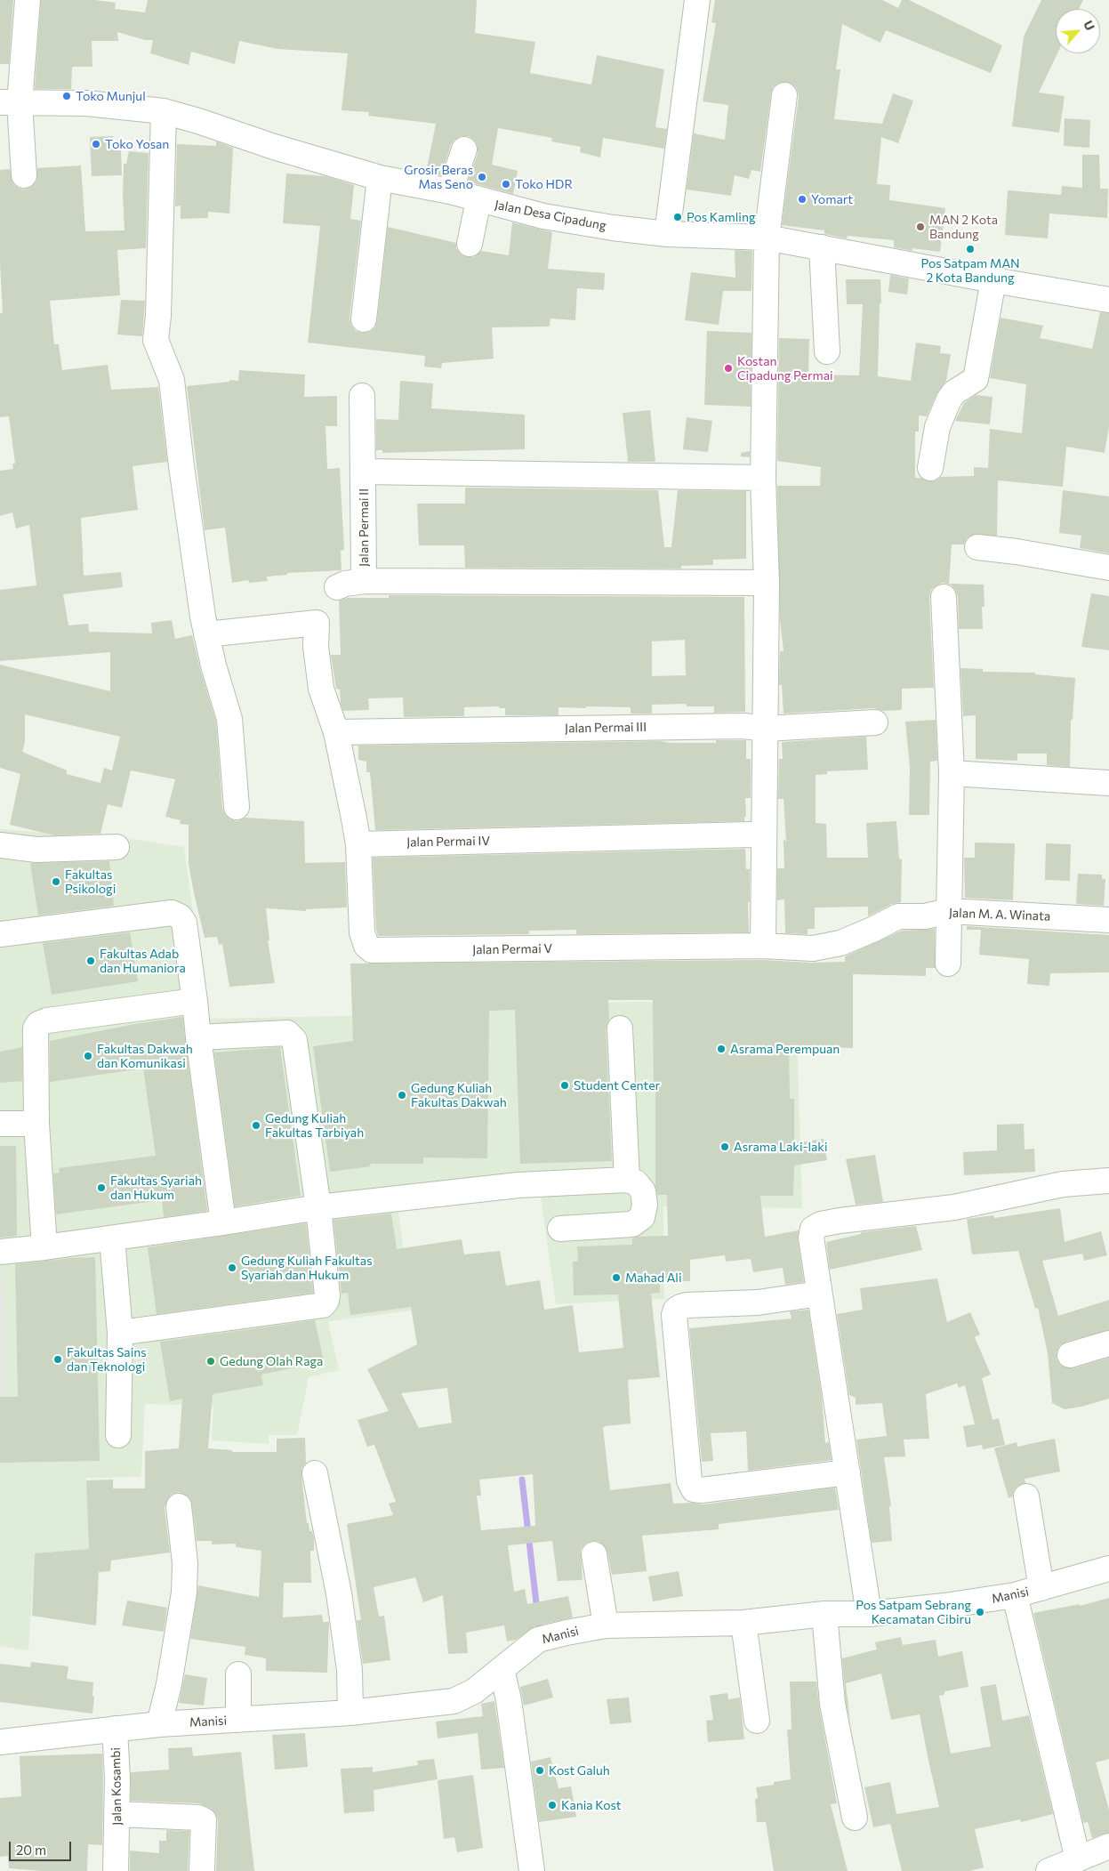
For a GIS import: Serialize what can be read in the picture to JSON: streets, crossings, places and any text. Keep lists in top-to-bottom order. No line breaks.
{"streets":{"street":["Jalan Desa Cipadung","Jalan Permai II","Jalan Permai III","Jalan Permai IV","Jalan M. A. Winata","Jalan Permai V","Manisi","Jalan Kosambi"]},"crossings":[["Jalan Permai IV","Jalan Permai V"],["Jalan M. A. Winata","Jalan Permai V"],["Manisi","Jalan Kosambi"]],"places":["Toko Munjul","Toko Yosan","Grosir Beras Mas Seno","Toko HDR","Yomart","Pos Kamling","MAN 2 Kota Bandung","Pos Satpam MAN 2 Kota Bandung","Kostan Cipadung Permai","Fakultas Psikologi","Fakultas Adab dan Humaniora","Asrama Perempuan","Fakultas Dakwah dan Komunikasi","Student Center","Gedung Kuliah Fakultas Dakwah","Gedung Kuliah Fakultas Tarbiyah","Asrama Laki-laki","Fakultas Syariah dan Hukum","Gedung Kuliah Fakultas Syariah dan Hukum","Mahad Ali","Fakultas Sains dan Teknologi","Gedung Olah Raga","Pos Satpam Sebrang Kecamatan Cibiru","Kost Galuh","Kania Kost"],"scale_bar":"20 m","north":"top right"}
